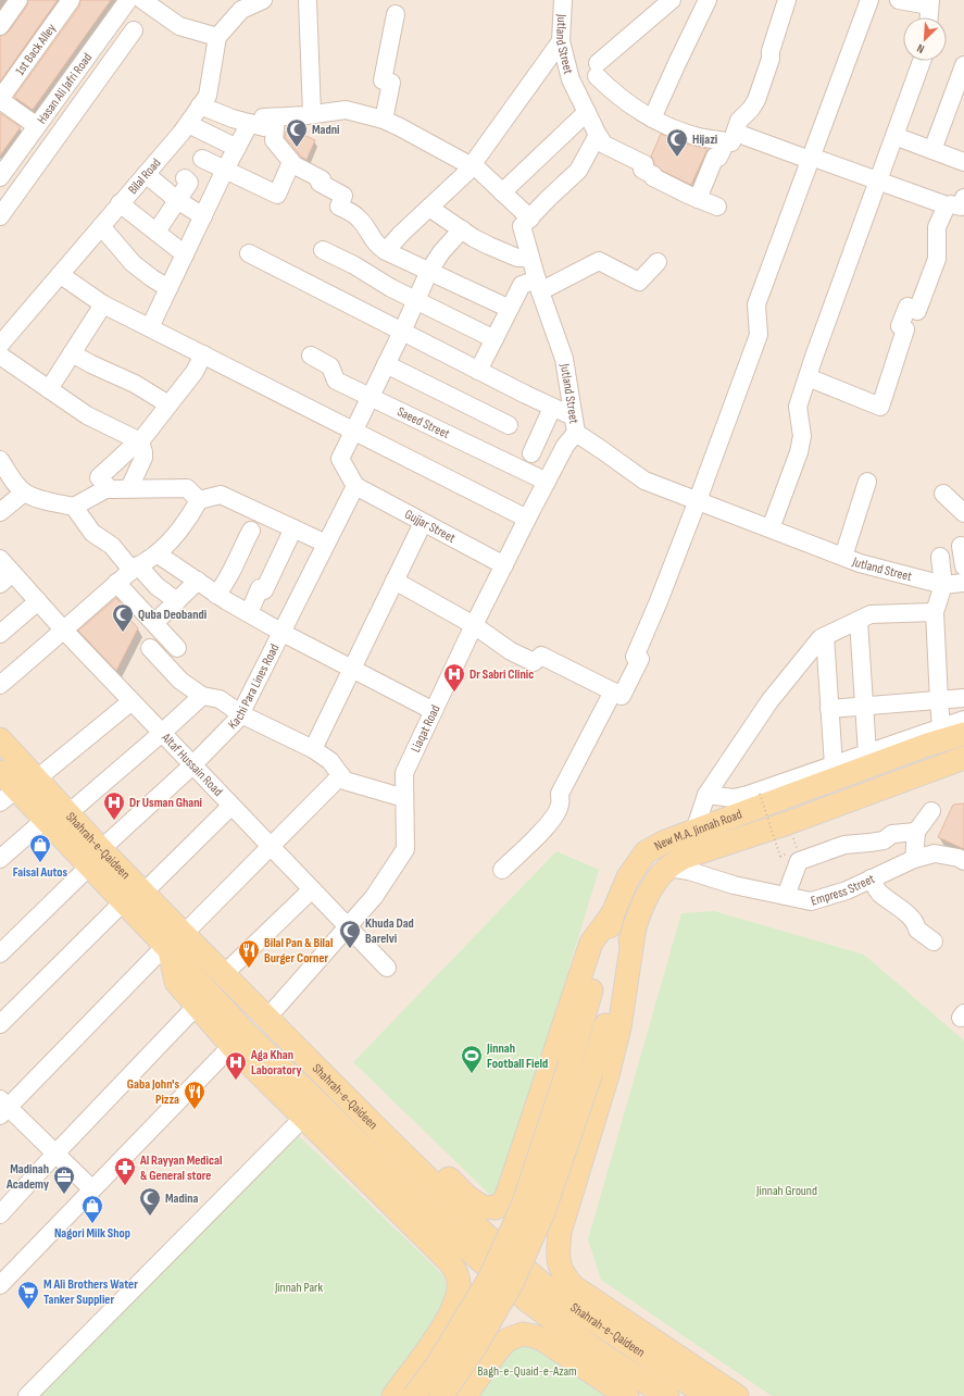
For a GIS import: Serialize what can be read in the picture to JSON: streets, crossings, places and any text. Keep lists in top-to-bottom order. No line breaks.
{"streets":{"main road":["New M.A. Jinnah Road","Shahrah-e-Qaideen"],"street":["Jutland Street","1st Back Alley","Hasan Ali Jafri Road","Bilal Road","Saeed Street","Gujjar Street","Kachi Para Lines Road","Liaqat Road","Altaf Hussain Road","Empress Street"]},"crossings":[["Jutland Street","Liaqat Road"],["Saeed Street","Liaqat Road"],["Gujjar Street","Kachi Para Lines Road"],["Gujjar Street","Liaqat Road"],["Kachi Para Lines Road","Altaf Hussain Road"],["Kachi Para Lines Road","Shahrah-e-Qaideen"],["Liaqat Road","Altaf Hussain Road"],["New M.A. Jinnah Road","Empress Street"]],"parks":["Jinnah Ground","Jinnah Park","Bagh-e-Quaid-e-Azam"],"places":{"mosque":["Madni","Hijazi","Quba Deobandi","Khuda Dad Barelvi","Madina"],"hospital":["Dr Sabri Clinic","Dr Usman Ghani","Aga Khan Laboratory"],"shop":["Faisal Autos","Nagori Milk Shop"],"restaurant":["Bilal Pan & Bilal Burger Corner","Gaba John's Pizza"],"sports":["Jinnah Football Field"],"pharmacy":["Al Rayyan Medical & General store"],"office":["Madinah Academy"],"supermarket":["M Ali Brothers Water Tanker Supplier"]},"north":"bottom left"}
